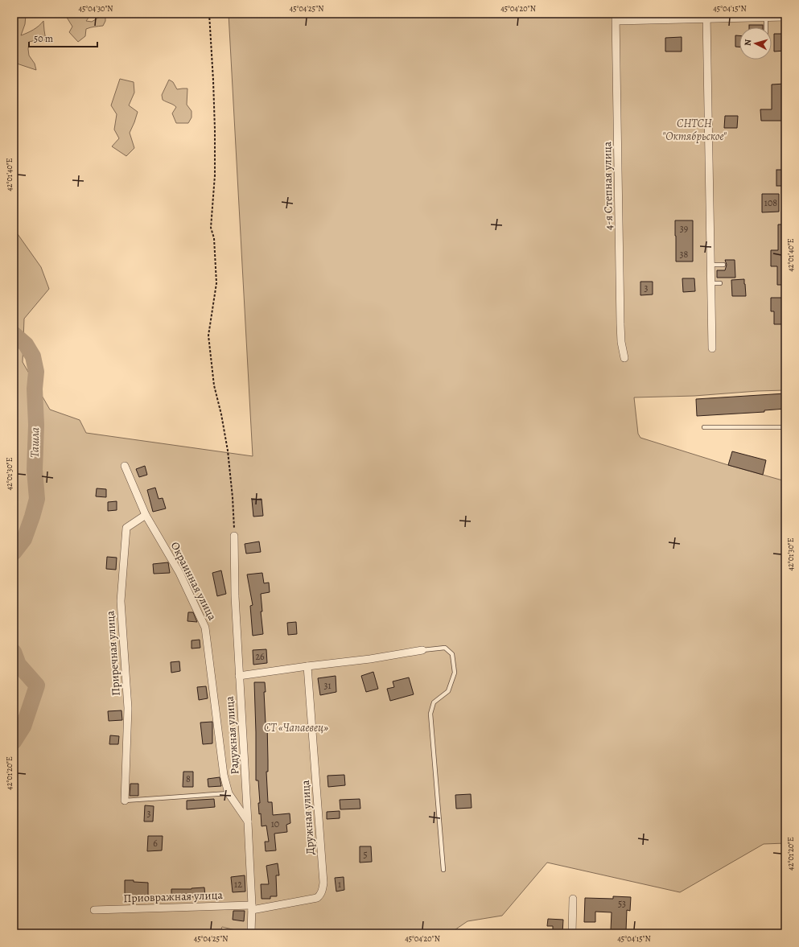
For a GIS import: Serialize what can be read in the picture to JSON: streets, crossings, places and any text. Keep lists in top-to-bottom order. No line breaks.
{"streets":{"street":["4-я Степная улица","Окраинная улица","Приречная улица","Радужная улица","Дружная улица","Приовражная улица"]},"crossings":[["Окраинная улица","Приречная улица"],["Окраинная улица","Радужная улица"],["Радужная улица","Дружная улица"],["Радужная улица","Приовражная улица"],["Дружная улица","Приовражная улица"]],"water":["Ташла"],"parks":["СНТСН \"Октябрьское\"","СТ «Чапаевец»"],"house_numbers":["108","39","38","3","26","31","8","3","10","6","5","12","1","53"],"scale_bar":"50 m","north":"left","coordinates":["45°04'30\"N","45°04'25\"N","45°04'20\"N","45°04'15\"N","42°01'40\"E","42°01'30\"E","42°01'20\"E"]}
